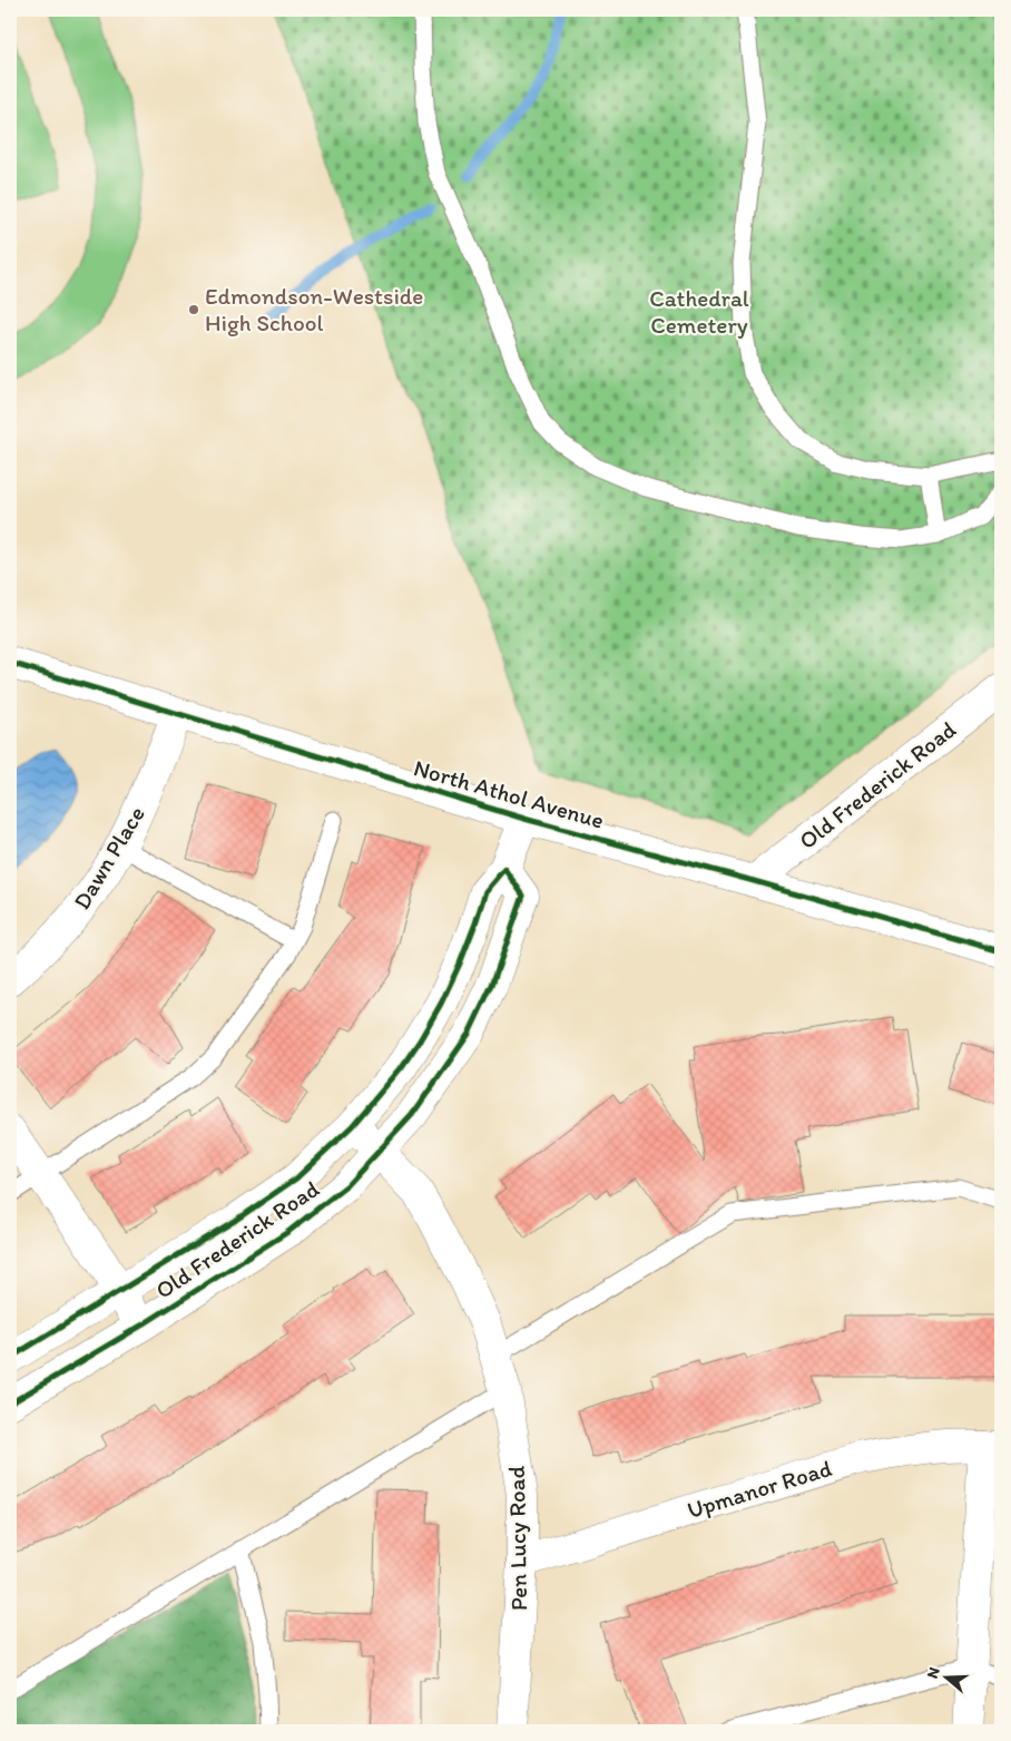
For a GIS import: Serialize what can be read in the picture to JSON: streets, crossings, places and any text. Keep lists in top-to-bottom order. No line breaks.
{"streets":{"street":["Old Frederick Road","North Athol Avenue","Dawn Place","Upmanor Road","Pen Lucy Road"]},"crossings":[["Old Frederick Road","North Athol Avenue"],["Old Frederick Road","Pen Lucy Road"],["North Athol Avenue","Dawn Place"],["Upmanor Road","Pen Lucy Road"]],"parks":["Cathedral Cemetery"],"places":["Edmondson-Westside High School"],"north":"left"}
